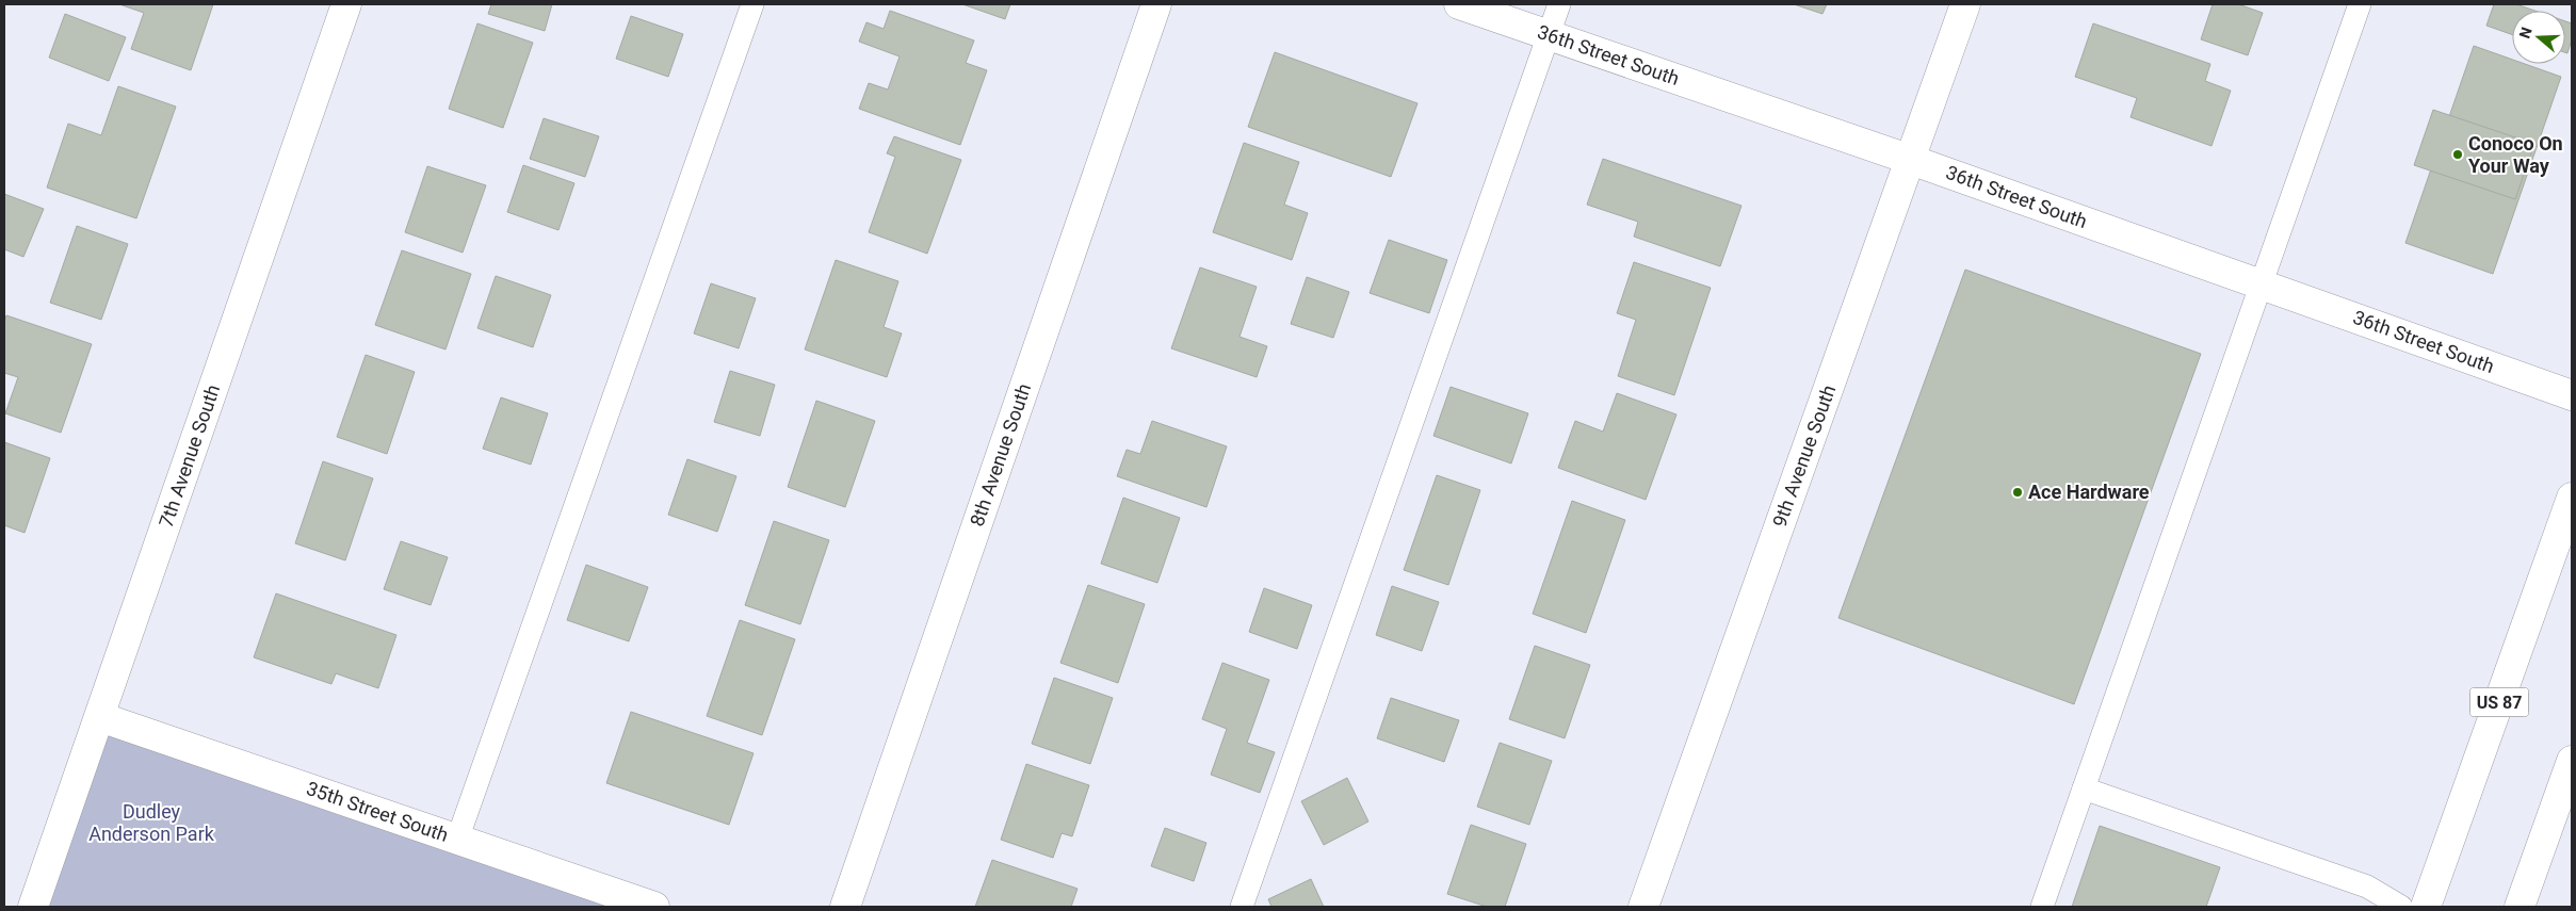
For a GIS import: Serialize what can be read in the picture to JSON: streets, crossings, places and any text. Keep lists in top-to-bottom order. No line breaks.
{"streets":{"main road":["36th Street South","8th Avenue South","7th Avenue South","9th Avenue South","US 87","35th Street South"]},"crossings":[["36th Street South","9th Avenue South"],["7th Avenue South","35th Street South"]],"parks":["Dudley Anderson Park"],"places":["Conoco On Your Way","Ace Hardware"],"north":"left"}
